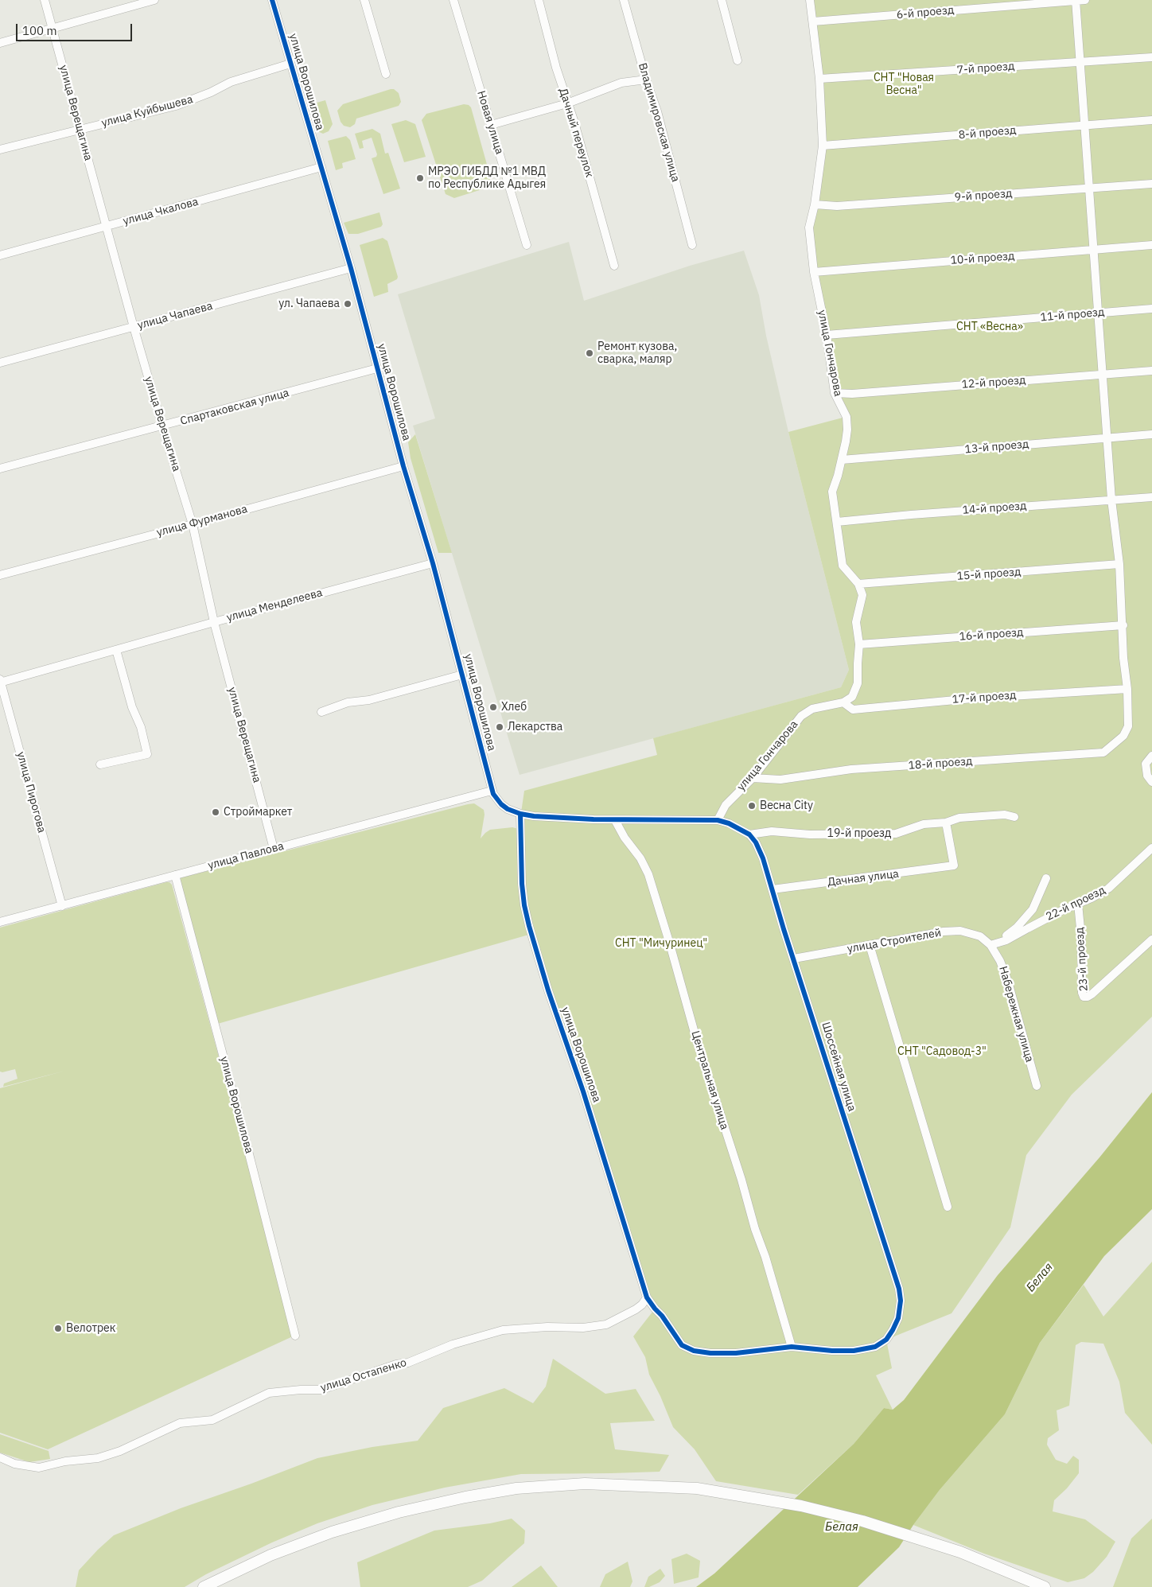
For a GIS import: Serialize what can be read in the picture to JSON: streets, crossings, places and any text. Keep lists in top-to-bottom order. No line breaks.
{"streets":{"street":["6-й проезд","7-й проезд","улица Ворошилова","улица Куйбышева","улица Верещагина","Новая улица","Владимировская улица","Дачный переулок","8-й проезд","9-й проезд","улица Чкалова","10-й проезд","11-й проезд","улица Чапаева","улица Гончарова","12-й проезд","Спартаковская улица","13-й проезд","14-й проезд","улица Фурманова","15-й проезд","улица Менделеева","16-й проезд","17-й проезд","18-й проезд","улица Пирогова","19-й проезд","улица Павлова","Дачная улица","22-й проезд","улица Строителей","23-й проезд","Набережная улица","Шоссейная улица","Центральная улица","улица Остапенко"]},"crossings":[["6-й проезд","улица Гончарова"],["7-й проезд","улица Гончарова"],["улица Ворошилова","улица Куйбышева"],["улица Ворошилова","улица Чкалова"],["улица Ворошилова","улица Чапаева"],["улица Ворошилова","Спартаковская улица"],["улица Ворошилова","улица Фурманова"],["улица Ворошилова","улица Менделеева"],["улица Ворошилова","улица Павлова"],["улица Ворошилова","улица Остапенко"],["улица Куйбышева","улица Верещагина"],["улица Верещагина","улица Чкалова"],["улица Верещагина","улица Чапаева"],["улица Верещагина","Спартаковская улица"],["улица Верещагина","улица Фурманова"],["улица Верещагина","улица Менделеева"],["улица Верещагина","улица Павлова"],["8-й проезд","улица Гончарова"],["9-й проезд","улица Гончарова"],["10-й проезд","улица Гончарова"],["11-й проезд","улица Гончарова"],["улица Гончарова","12-й проезд"],["улица Гончарова","13-й проезд"],["улица Гончарова","14-й проезд"],["улица Гончарова","15-й проезд"],["улица Гончарова","17-й проезд"],["улица Гончарова","18-й проезд"],["улица Менделеева","улица Пирогова"],["17-й проезд","18-й проезд"],["улица Пирогова","улица Павлова"],["19-й проезд","Дачная улица"],["19-й проезд","Шоссейная улица"],["Дачная улица","Шоссейная улица"],["22-й проезд","улица Строителей"],["22-й проезд","23-й проезд"],["22-й проезд","Набережная улица"],["улица Строителей","Набережная улица"],["улица Строителей","Шоссейная улица"],["Шоссейная улица","Центральная улица"]],"water":["Белая"],"parks":["СНТ \"Новая Весна\"","СНТ «Весна»","СНТ \"Мичуринец\"","СНТ \"Садовод-3\""],"places":["МРЭО ГИБДД №1 МВД по Республике Адыгея","ул. Чапаева","Ремонт кузова, сварка, маляр","Хлеб","Лекарства","Весна City","Строймаркет","Велотрек"],"scale_bar":"100 m"}
